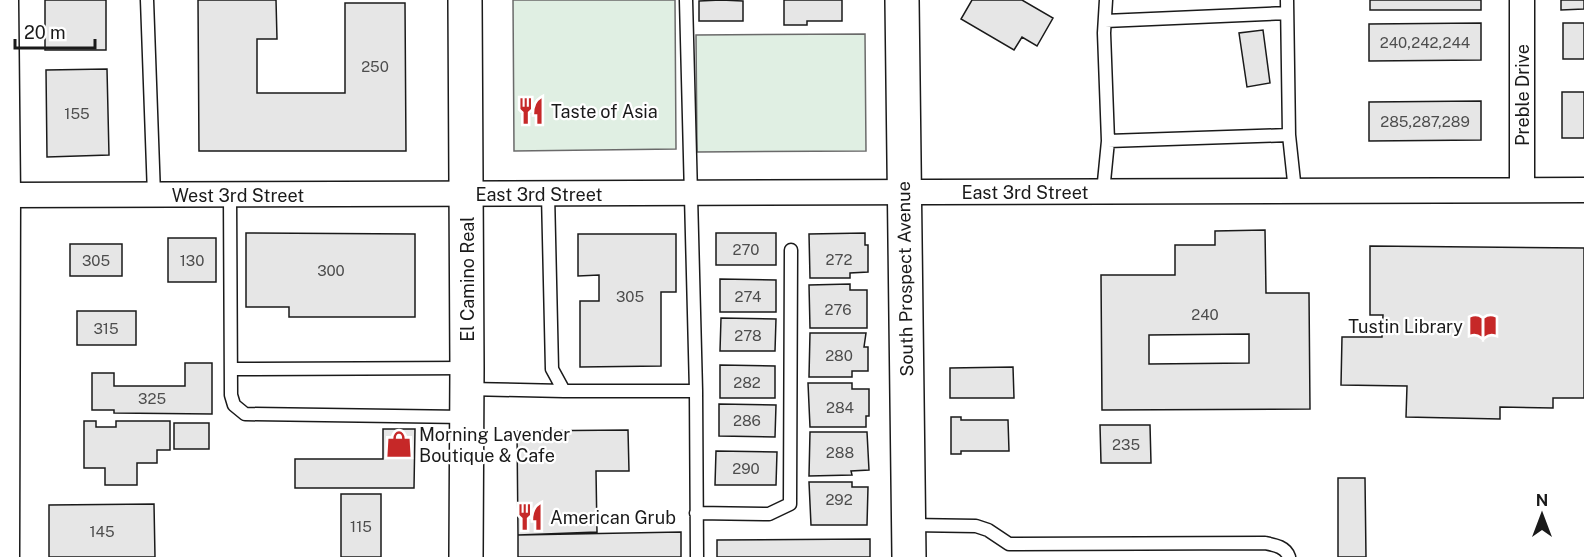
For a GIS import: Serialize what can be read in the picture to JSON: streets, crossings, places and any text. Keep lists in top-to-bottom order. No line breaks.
{"streets":{"street":["Preble Drive","East 3rd Street","West 3rd Street","El Camino Real","South Prospect Avenue"]},"crossings":[["Preble Drive","East 3rd Street"],["East 3rd Street","West 3rd Street"],["East 3rd Street","El Camino Real"],["East 3rd Street","South Prospect Avenue"],["West 3rd Street","El Camino Real"]],"places":{"restaurant":["Taste of Asia","American Grub"],"library":["Tustin Library"],"shop":["Morning Lavender Boutique & Cafe"]},"house_numbers":["240,242,244","250","155","285,287,289","270","272","305","130","300","305","274","276","240","315","278","280","282","325","284","286","235","288","290","292","115","145"],"scale_bar":"20 m","north":"top"}
